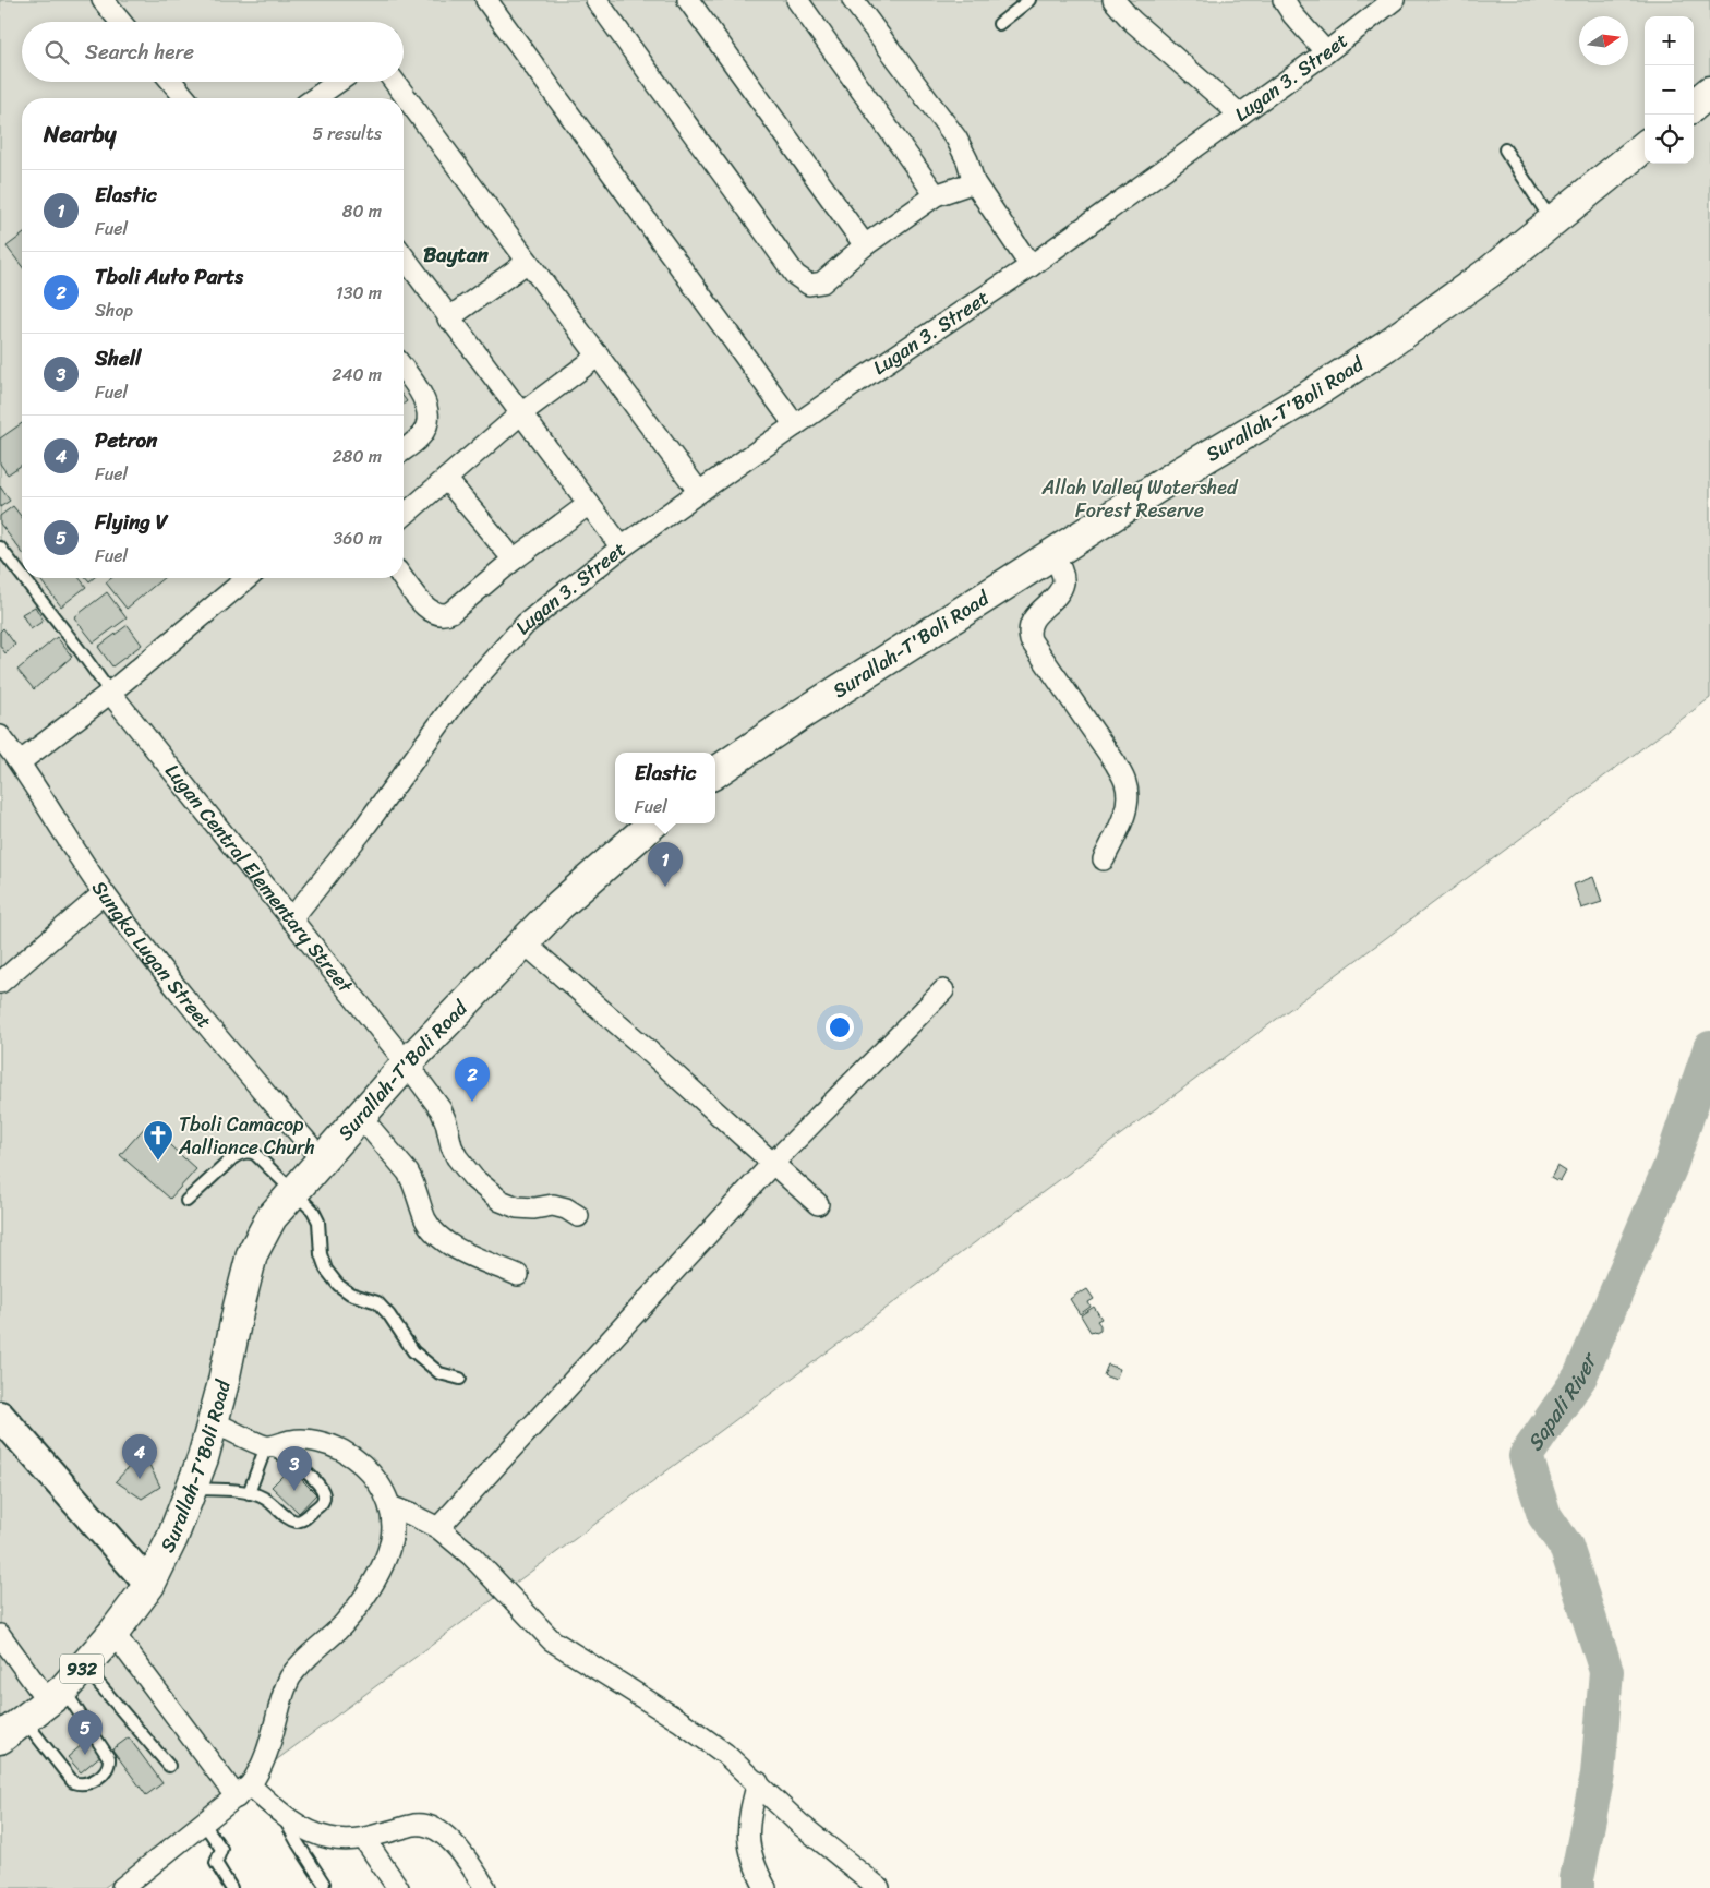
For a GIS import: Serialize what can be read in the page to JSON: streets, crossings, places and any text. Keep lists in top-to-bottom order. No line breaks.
{"streets":{"main road":["Surallah-T'Boli Road","932"],"street":["Lugan 3. Street","Lugan Central Elementary Street","Sungka Lugan Street"]},"crossings":[["Lugan 3. Street","Lugan Central Elementary Street"],["Surallah-T'Boli Road","Lugan Central Elementary Street"],["Surallah-T'Boli Road","Sungka Lugan Street"],["Surallah-T'Boli Road","932"]],"districts":["Baytan"],"water":["Sapali River"],"parks":["Allah Valley Watershed Forest Reserve"],"places":{"church":["Tboli Camacop Aalliance Churh"]},"north":"right","page":{"map_buttons":["+","−"],"search":"Search here","heading":["Nearby","5 results"],"list":[{"mark":"1","name":"Elastic","note":"Fuel","value":"80 m"},{"mark":"2","name":"Tboli Auto Parts","note":"Shop","value":"130 m"},{"mark":"3","name":"Shell","note":"Fuel","value":"240 m"},{"mark":"4","name":"Petron","note":"Fuel","value":"280 m"},{"mark":"5","name":"Flying V","note":"Fuel","value":"360 m"}],"popup":["Elastic","Fuel"],"pins":["1","2","4","3","5"]}}
